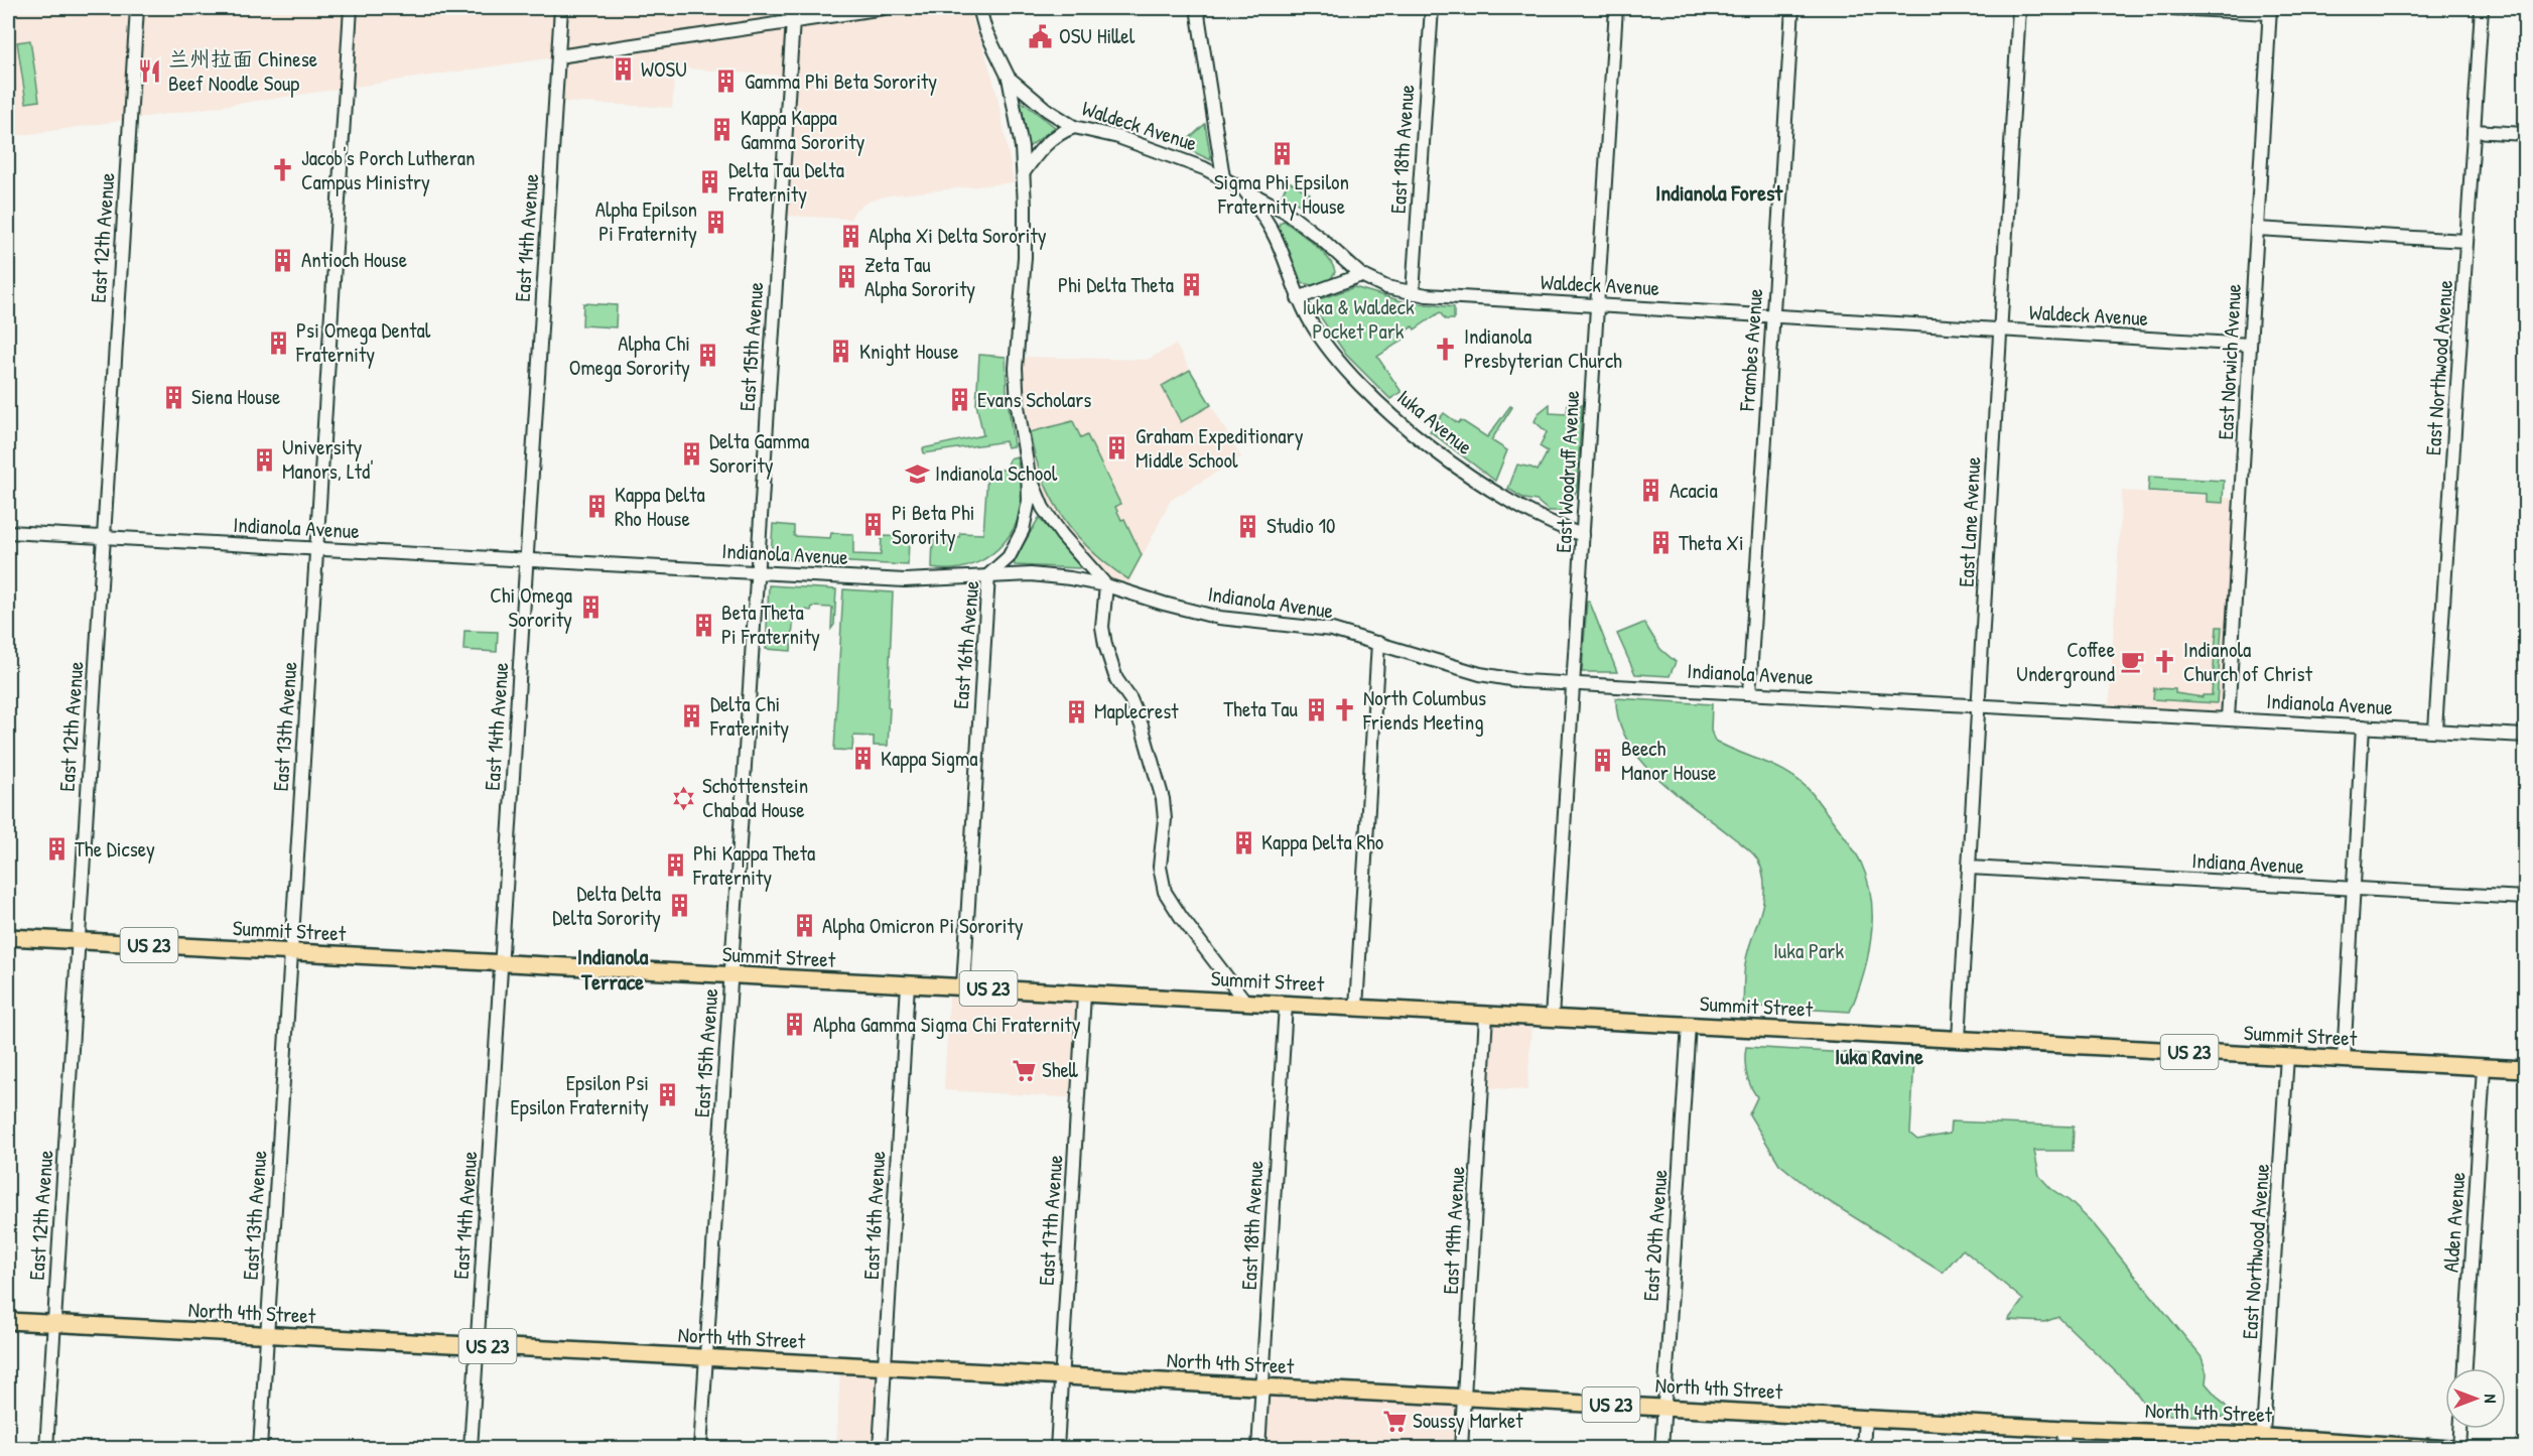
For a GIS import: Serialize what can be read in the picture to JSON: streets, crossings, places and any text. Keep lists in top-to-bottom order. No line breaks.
{"streets":{"main road":["Summit Street","US 23","North 4th Street"],"street":["Waldeck Avenue","East 18th Avenue","East 12th Avenue","East 14th Avenue","East 15th Avenue","Frambes Avenue","East Norwich Avenue","East Northwood Avenue","Iuka Avenue","East Woodruff Avenue","East Lane Avenue","Indianola Avenue","East 16th Avenue","East 13th Avenue","Indiana Avenue","East 17th Avenue","Alden Avenue","East 19th Avenue","East 20th Avenue"]},"crossings":[["Waldeck Avenue","East 18th Avenue"],["Waldeck Avenue","Frambes Avenue"],["Waldeck Avenue","East Norwich Avenue"],["Waldeck Avenue","Iuka Avenue"],["Waldeck Avenue","East Woodruff Avenue"],["Waldeck Avenue","East Lane Avenue"],["Waldeck Avenue","East 16th Avenue"],["East 18th Avenue","Summit Street"],["East 18th Avenue","North 4th Street"],["East 12th Avenue","Indianola Avenue"],["East 12th Avenue","Summit Street"],["East 12th Avenue","North 4th Street"],["East 14th Avenue","Indianola Avenue"],["East 14th Avenue","Summit Street"],["East 14th Avenue","North 4th Street"],["East 15th Avenue","Indianola Avenue"],["East 15th Avenue","Summit Street"],["East 15th Avenue","North 4th Street"],["Frambes Avenue","Indianola Avenue"],["East Norwich Avenue","Indianola Avenue"],["East Northwood Avenue","Indianola Avenue"],["East Northwood Avenue","Summit Street"],["East Northwood Avenue","North 4th Street"],["Iuka Avenue","East Woodruff Avenue"],["East Woodruff Avenue","Indianola Avenue"],["East Lane Avenue","Indianola Avenue"],["East Lane Avenue","Indiana Avenue"],["East Lane Avenue","Summit Street"],["Indianola Avenue","East 16th Avenue"],["Indianola Avenue","East 13th Avenue"],["East 16th Avenue","Summit Street"],["East 16th Avenue","North 4th Street"],["East 13th Avenue","Summit Street"],["East 13th Avenue","North 4th Street"],["Summit Street","East 17th Avenue"],["Summit Street","Alden Avenue"],["Summit Street","East 19th Avenue"],["Summit Street","East 20th Avenue"],["East 17th Avenue","North 4th Street"],["East 19th Avenue","North 4th Street"],["East 20th Avenue","North 4th Street"]],"districts":["Indianola Forest","Indianola Terrace","Iuka Ravine"],"parks":["Iuka & Waldeck Pocket Park","Iuka Park"],"places":{"public building":["OSU Hillel"],"building":["WOSU","Gamma Phi Beta Sorority","Kappa Kappa Gamma Sorority","Sigma Phi Epsilon Fraternity House","Delta Tau Delta Fraternity","Alpha Epilson Pi Fraternity","Alpha Xi Delta Sorority","Antioch House","Zeta Tau Alpha Sorority","Phi Delta Theta","Psi Omega Dental Fraternity","Knight House","Alpha Chi Omega Sorority","Siena House","Evans Scholars","Graham Expeditionary Middle School","Delta Gamma Sorority","University Manors, Ltd'","Acacia","Kappa Delta Rho House","Pi Beta Phi Sorority","Studio 10","Theta Xi","Chi Omega Sorority","Beta Theta Pi Fraternity","Theta Tau","Maplecrest","Delta Chi Fraternity","Kappa Sigma","Beech Manor House","Kappa Delta Rho","The Dicsey","Phi Kappa Theta Fraternity","Delta Delta Delta Sorority","Alpha Omicron Pi Sorority","Alpha Gamma Sigma Chi Fraternity","Epsilon Psi Epsilon Fraternity"],"restaurant":["兰州拉面 Chinese Beef Noodle Soup"],"church":["Jacob's Porch Lutheran Campus Ministry","Indianola Presbyterian Church","Indianola Church of Christ","North Columbus Friends Meeting"],"school or university":["Indianola School"],"cafe":["Coffee Underground"],"synagogue":["Schottenstein Chabad House"],"supermarket":["Shell","Soussy Market"]},"north":"right"}
